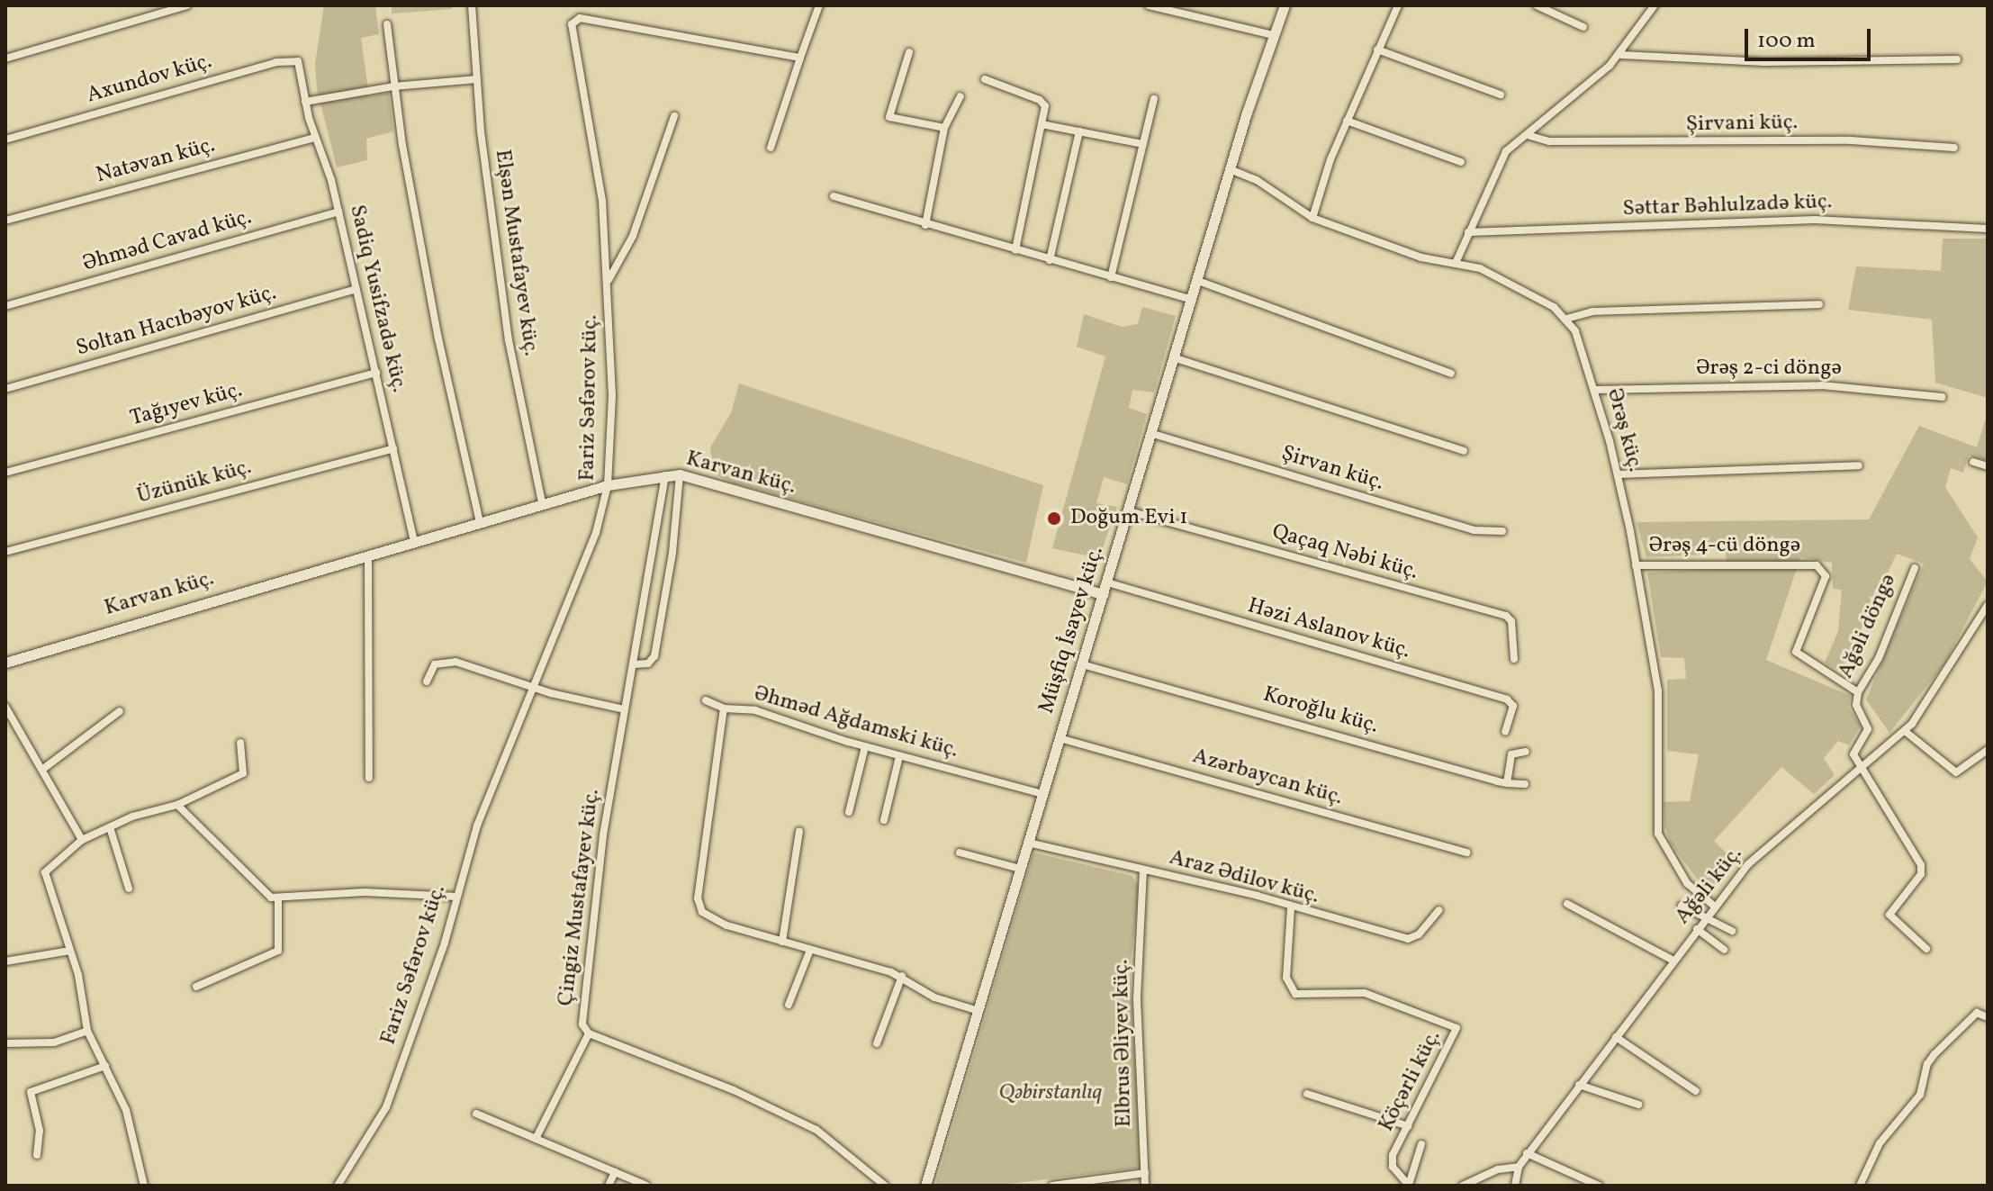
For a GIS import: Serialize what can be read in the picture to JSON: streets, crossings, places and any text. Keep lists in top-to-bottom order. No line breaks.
{"streets":{"street":["Axundov küç.","Şirvani küç.","Natəvan küç.","Səttar Bəhlulzadə küç.","Əhməd Cavad küç.","Elşən Mustafayev küç.","Sadiq Yusifzadə küç.","Soltan Hacıbəyov küç.","Ərəş 2-ci döngə","Fariz Səfərov küç.","Tağıyev küç.","Ərəş küç.","Şirvan küç.","Karvan küç.","Üzünük küç.","Ərəş 4-cü döngə","Qaçaq Nəbi küç.","Ağəli döngə","Həzi Aslanov küç.","Müşfiq İsayev küç.","Koroğlu küç.","Əhməd Ağdamski küç.","Azərbaycan küç.","Araz Ədilov küç.","Ağəli küç.","Çingiz Mustafayev küç.","Elbrus Əliyev küç.","Köçərli küç."]},"crossings":[["Axundov küç.","Sadiq Yusifzadə küç."],["Natəvan küç.","Sadiq Yusifzadə küç."],["Əhməd Cavad küç.","Sadiq Yusifzadə küç."],["Elşən Mustafayev küç.","Karvan küç."],["Sadiq Yusifzadə küç.","Soltan Hacıbəyov küç."],["Sadiq Yusifzadə küç.","Tağıyev küç."],["Sadiq Yusifzadə küç.","Karvan küç."],["Sadiq Yusifzadə küç.","Üzünük küç."],["Ərəş 2-ci döngə","Ərəş küç."],["Fariz Səfərov küç.","Karvan küç."],["Ərəş küç.","Ərəş 4-cü döngə"],["Ərəş küç.","Müşfiq İsayev küç."],["Ərəş küç.","Ağəli küç."],["Şirvan küç.","Müşfiq İsayev küç."],["Karvan küç.","Müşfiq İsayev küç."],["Karvan küç.","Çingiz Mustafayev küç."],["Ərəş 4-cü döngə","Ağəli döngə"],["Qaçaq Nəbi küç.","Müşfiq İsayev küç."],["Ağəli döngə","Ağəli küç."],["Həzi Aslanov küç.","Müşfiq İsayev küç."],["Müşfiq İsayev küç.","Koroğlu küç."],["Müşfiq İsayev küç.","Əhməd Ağdamski küç."],["Müşfiq İsayev küç.","Azərbaycan küç."],["Müşfiq İsayev küç.","Araz Ədilov küç."],["Araz Ədilov küç.","Elbrus Əliyev küç."],["Araz Ədilov küç.","Köçərli küç."]],"parks":["Qəbirstanlıq"],"places":["Doğum Evi 1"],"scale_bar":"100 m"}
